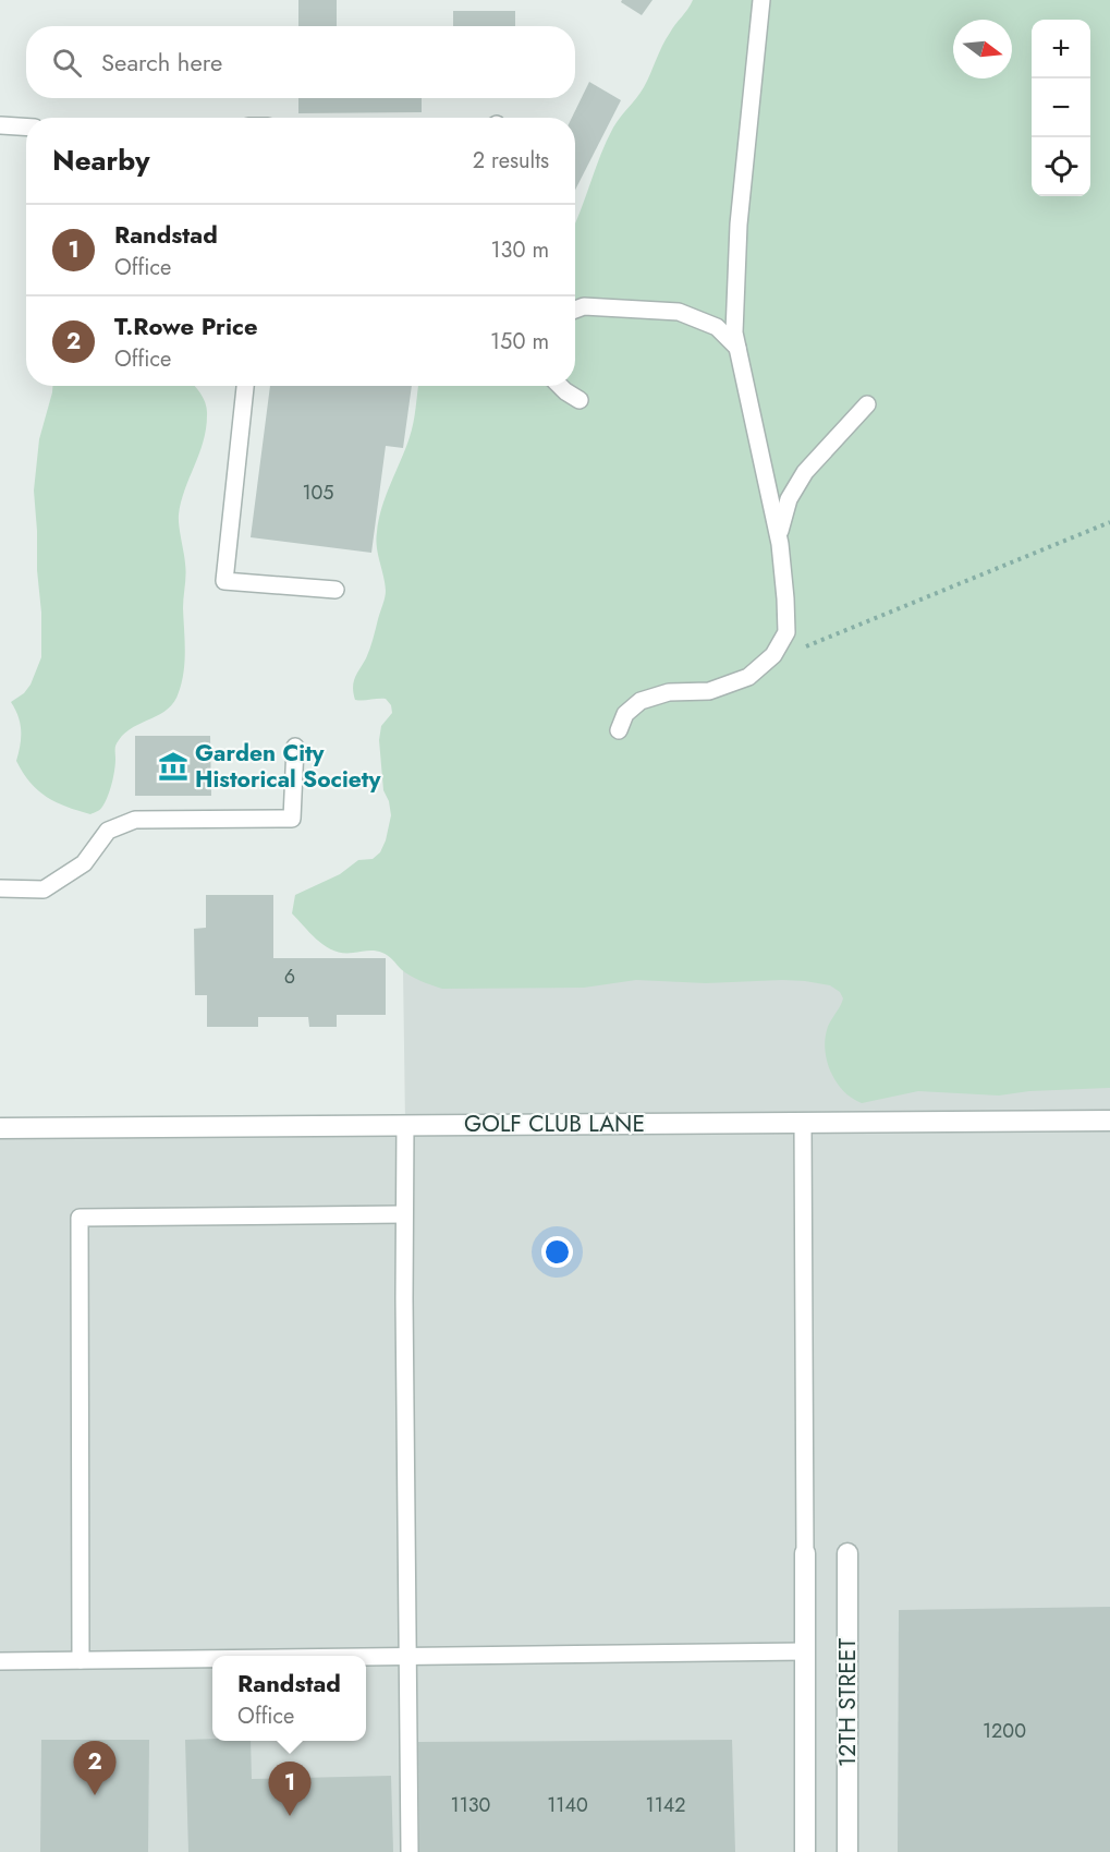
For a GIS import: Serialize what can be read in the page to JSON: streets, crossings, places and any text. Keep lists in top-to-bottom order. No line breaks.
{"streets":{"street":["GOLF CLUB LANE","12TH STREET"]},"places":{"museum":["Garden City Historical Society"]},"house_numbers":["105","6","1200","1130","1140","1142"],"north":"right","page":{"map_buttons":["+","−"],"search":"Search here","heading":["Nearby","2 results"],"list":[{"mark":"1","name":"Randstad","note":"Office","value":"130 m"},{"mark":"2","name":"T.Rowe Price","note":"Office","value":"150 m"}],"popup":["Randstad","Office"],"pins":["2","1"]}}
